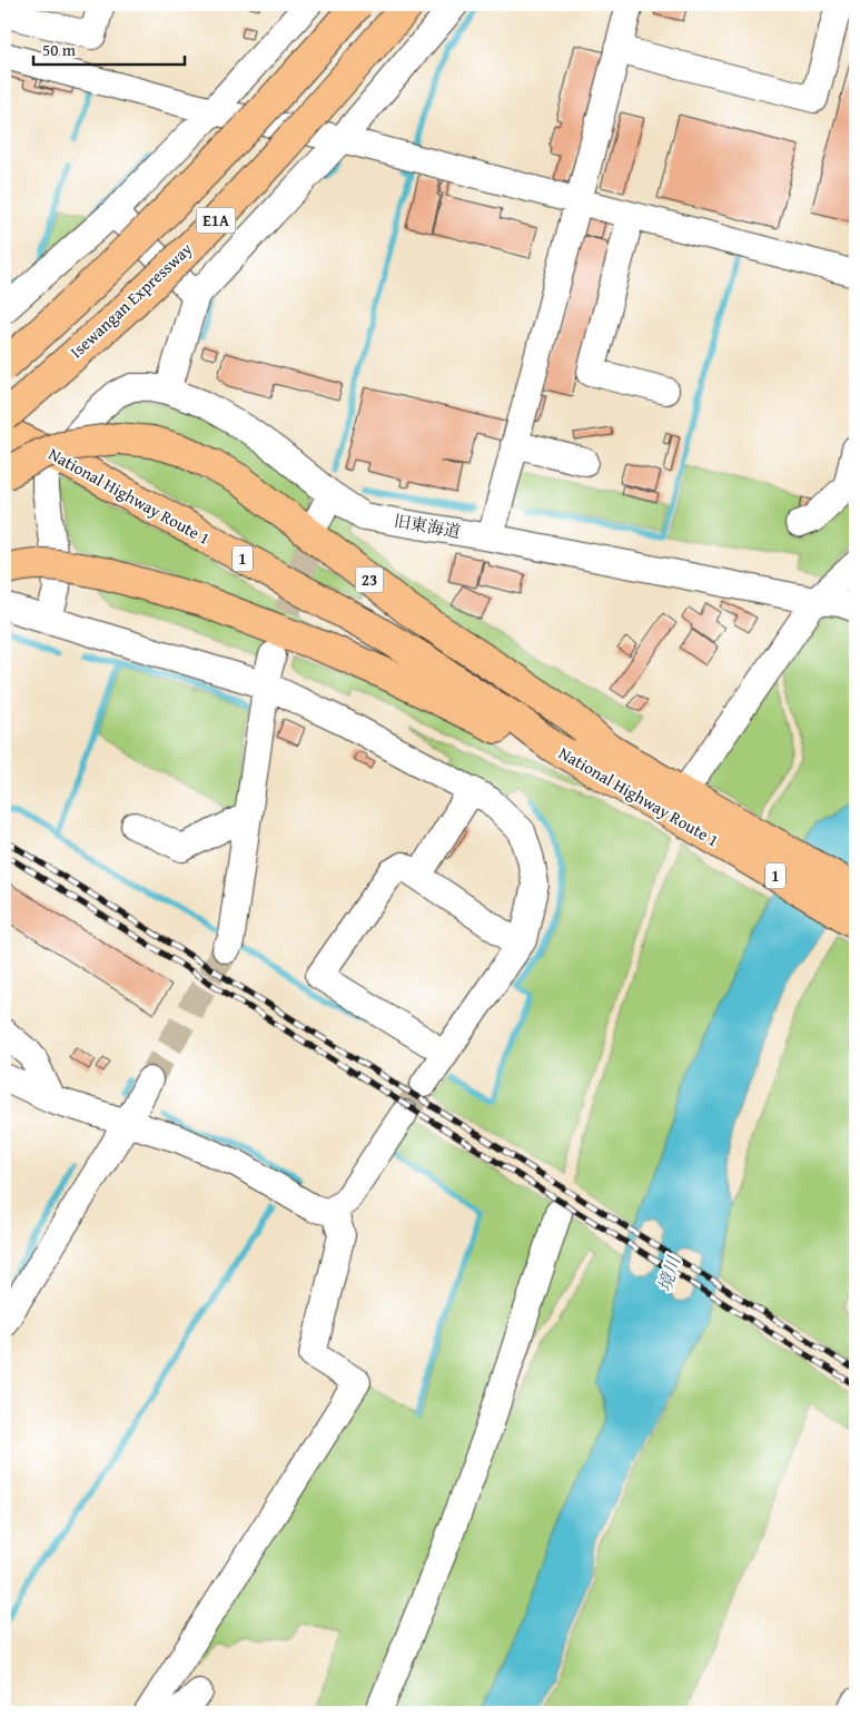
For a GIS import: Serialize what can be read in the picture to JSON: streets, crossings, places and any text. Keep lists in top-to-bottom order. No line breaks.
{"streets":{"highway":["E1A","Isewangan Expressway","National Highway Route 1","1","23"],"street":["旧東海道"]},"crossings":[["National Highway Route 1","旧東海道"],["National Highway Route 1","23"]],"water":["境川"],"scale_bar":"50 m"}
